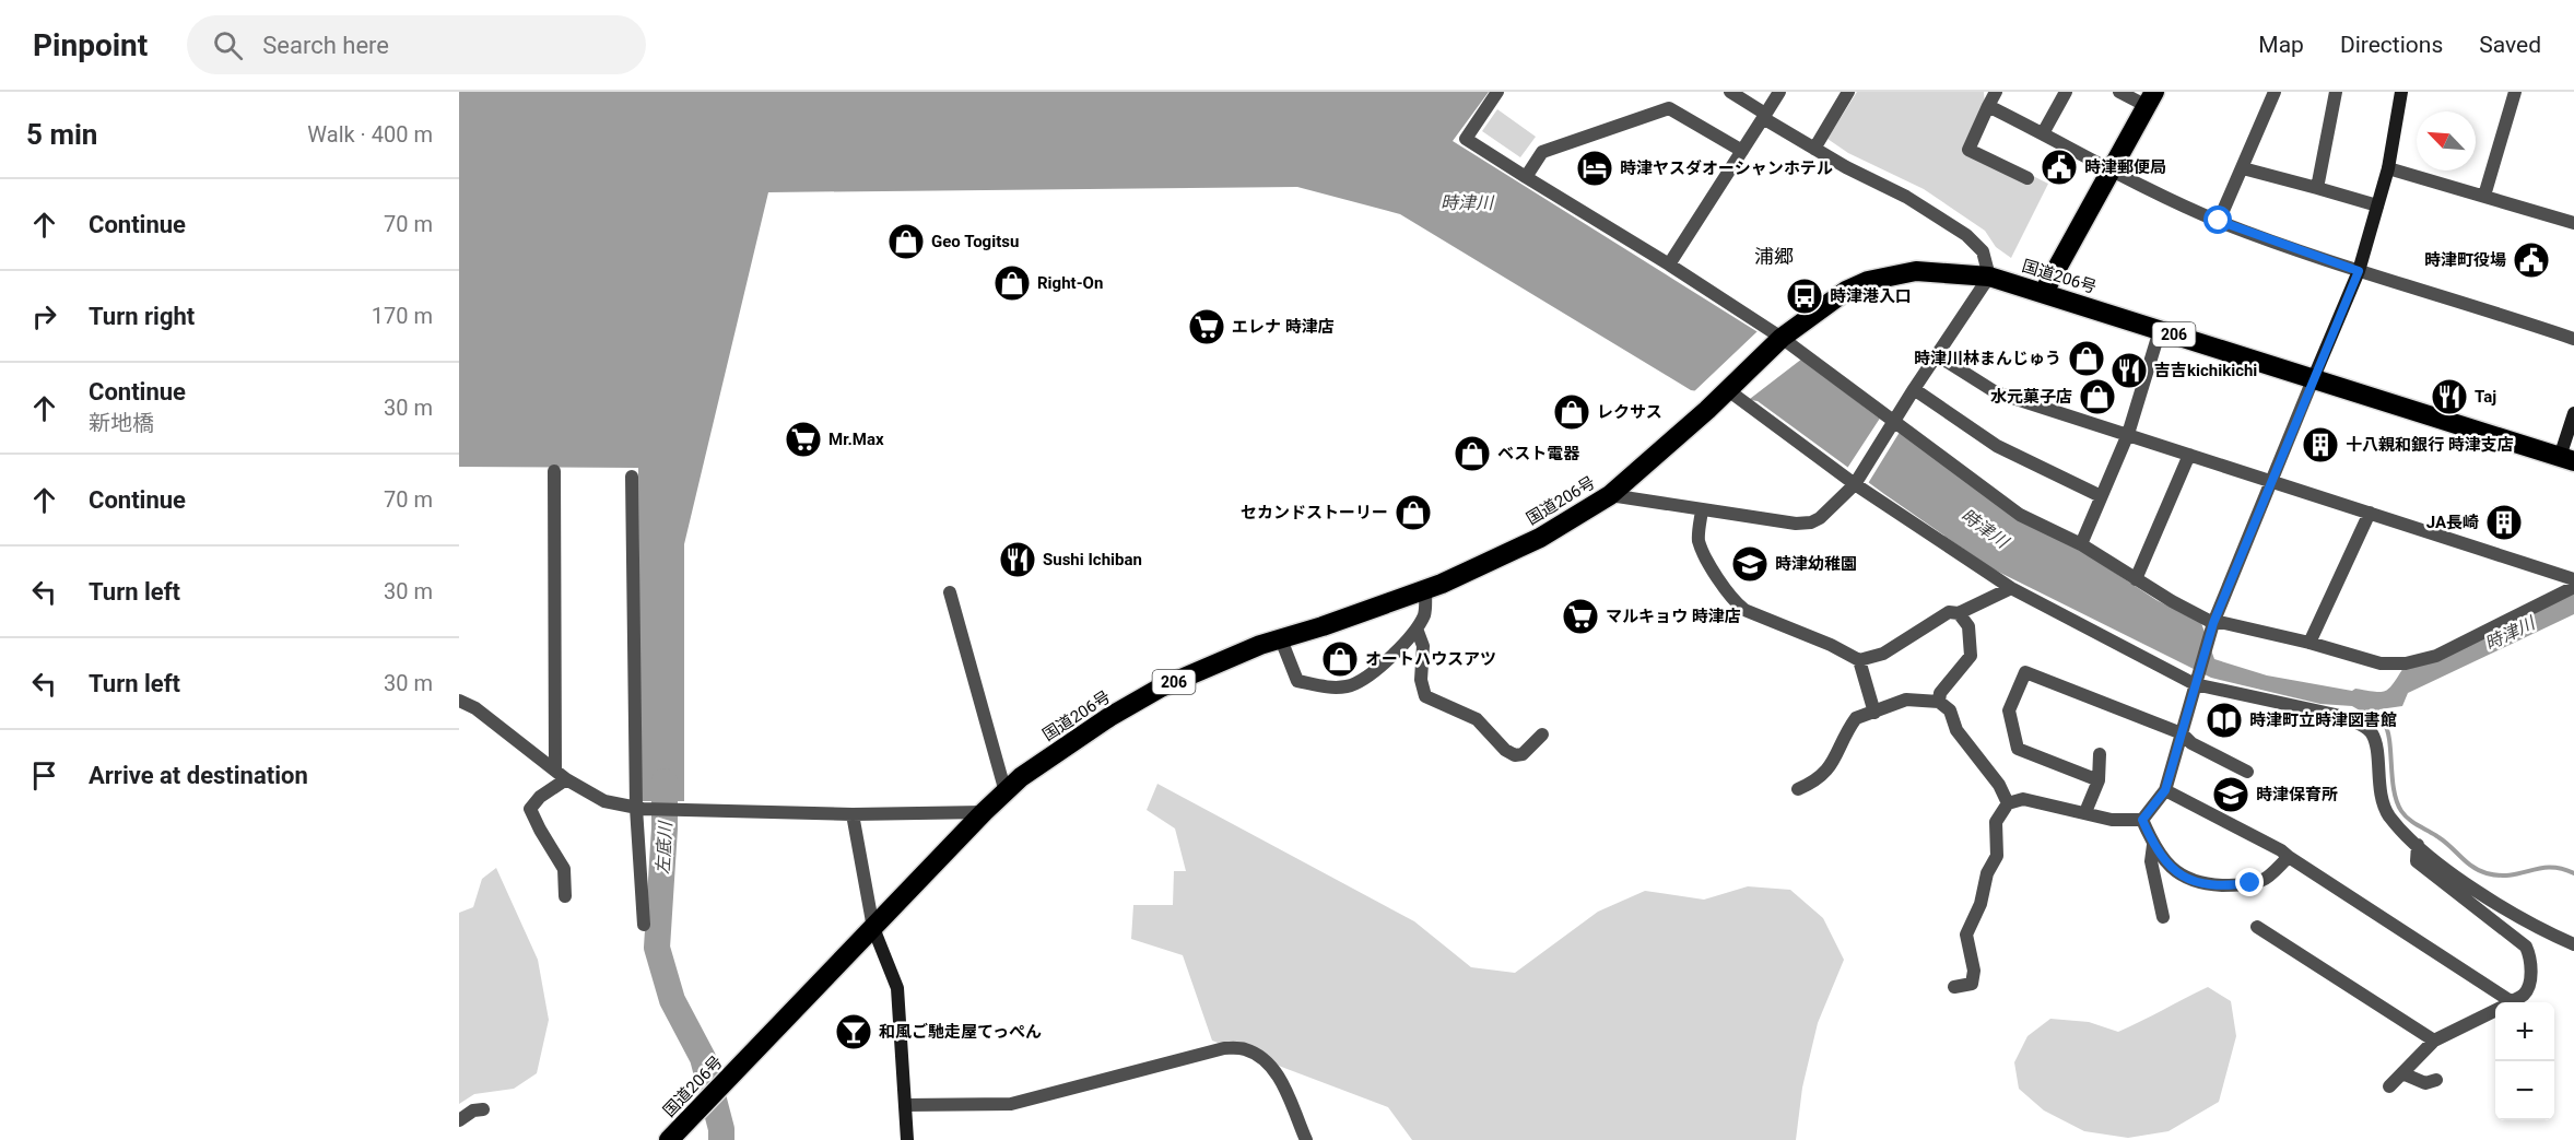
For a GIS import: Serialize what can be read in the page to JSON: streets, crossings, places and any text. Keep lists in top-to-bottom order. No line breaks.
{"streets":{"highway":["国道206号","206"]},"districts":["浦郷"],"water":["時津川","左底川"],"places":{"public building":["時津郵便局","時津町役場"],"hotel":["時津ヤスダオーシャンホテル"],"shop":["Geo Togitsu","Right-On","時津川林まんじゅう","水元菓子店","レクサス","ベスト電器","セカンドストーリー","オートハウスアツ"],"bus stop":["時津港入口"],"supermarket":["エレナ 時津店","Mr.Max","マルキョウ 時津店"],"restaurant":["吉吉kichikichi","Taj","Sushi Ichiban"],"building":["十八親和銀行 時津支店","JA長崎"],"school or university":["時津幼稚園","時津保育所"],"library":["時津町立時津図書館"],"bar":["和風ご馳走屋てっぺん"]},"north":"top left","page":{"header":"Pinpoint","search":"Search here","nav":["Map","Directions","Saved"],"heading":["5 min","Walk · 400 m"],"list":[["Continue","70 m"],["Turn right","170 m"],["Continue","新地橋","30 m"],["Continue","70 m"],["Turn left","30 m"],["Turn left","30 m"],"Arrive at destination"],"map_buttons":["+","−"]}}
